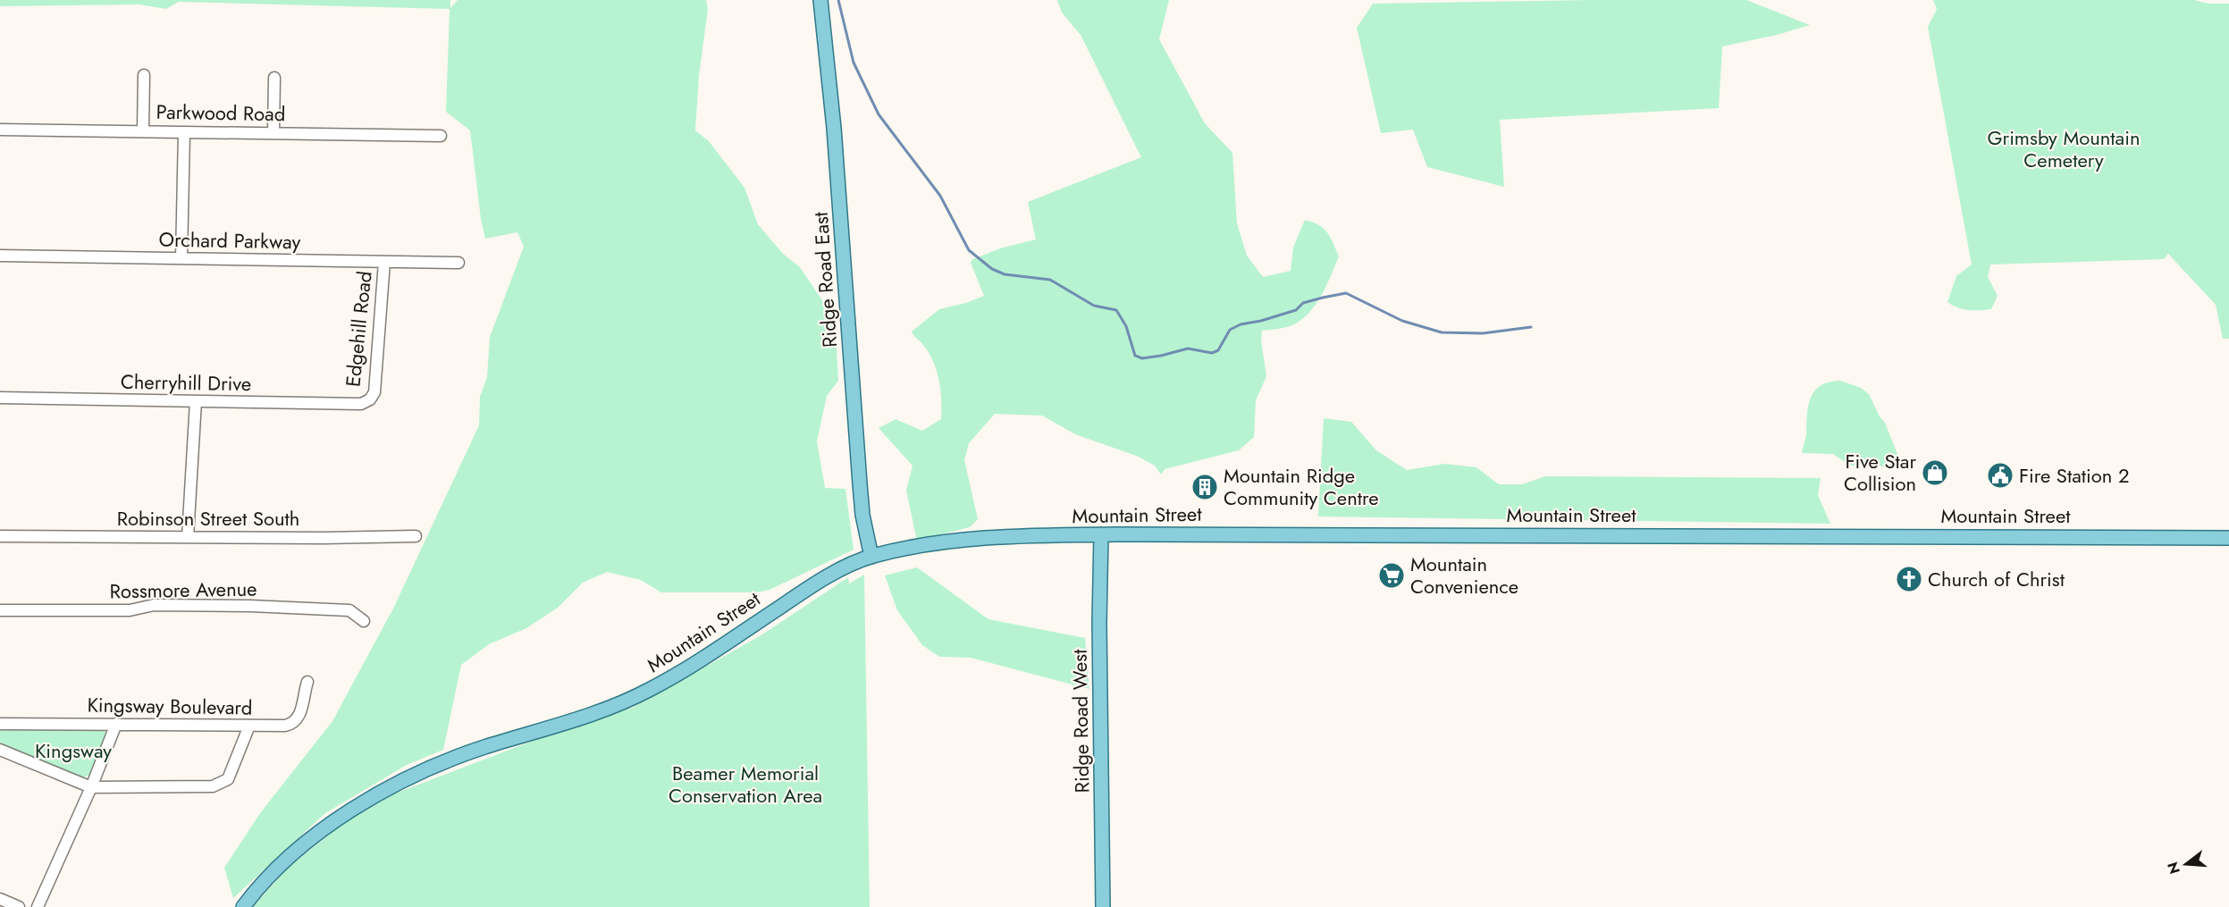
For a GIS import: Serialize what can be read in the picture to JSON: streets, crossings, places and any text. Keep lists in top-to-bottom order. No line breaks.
{"streets":{"main road":["Ridge Road East","Mountain Street","Ridge Road West"],"street":["Parkwood Road","Orchard Parkway","Edgehill Road","Cherryhill Drive","Robinson Street South","Rossmore Avenue","Kingsway Boulevard"]},"crossings":[["Orchard Parkway","Edgehill Road"],["Ridge Road East","Mountain Street"],["Edgehill Road","Cherryhill Drive"],["Mountain Street","Ridge Road West"]],"parks":["Grimsby Mountain Cemetery","Kingsway","Beamer Memorial Conservation Area"],"places":{"shop":["Five Star Collision"],"public building":["Fire Station 2"],"building":["Mountain Ridge Community Centre"],"supermarket":["Mountain Convenience"],"church":["Church of Christ"]},"north":"left"}
